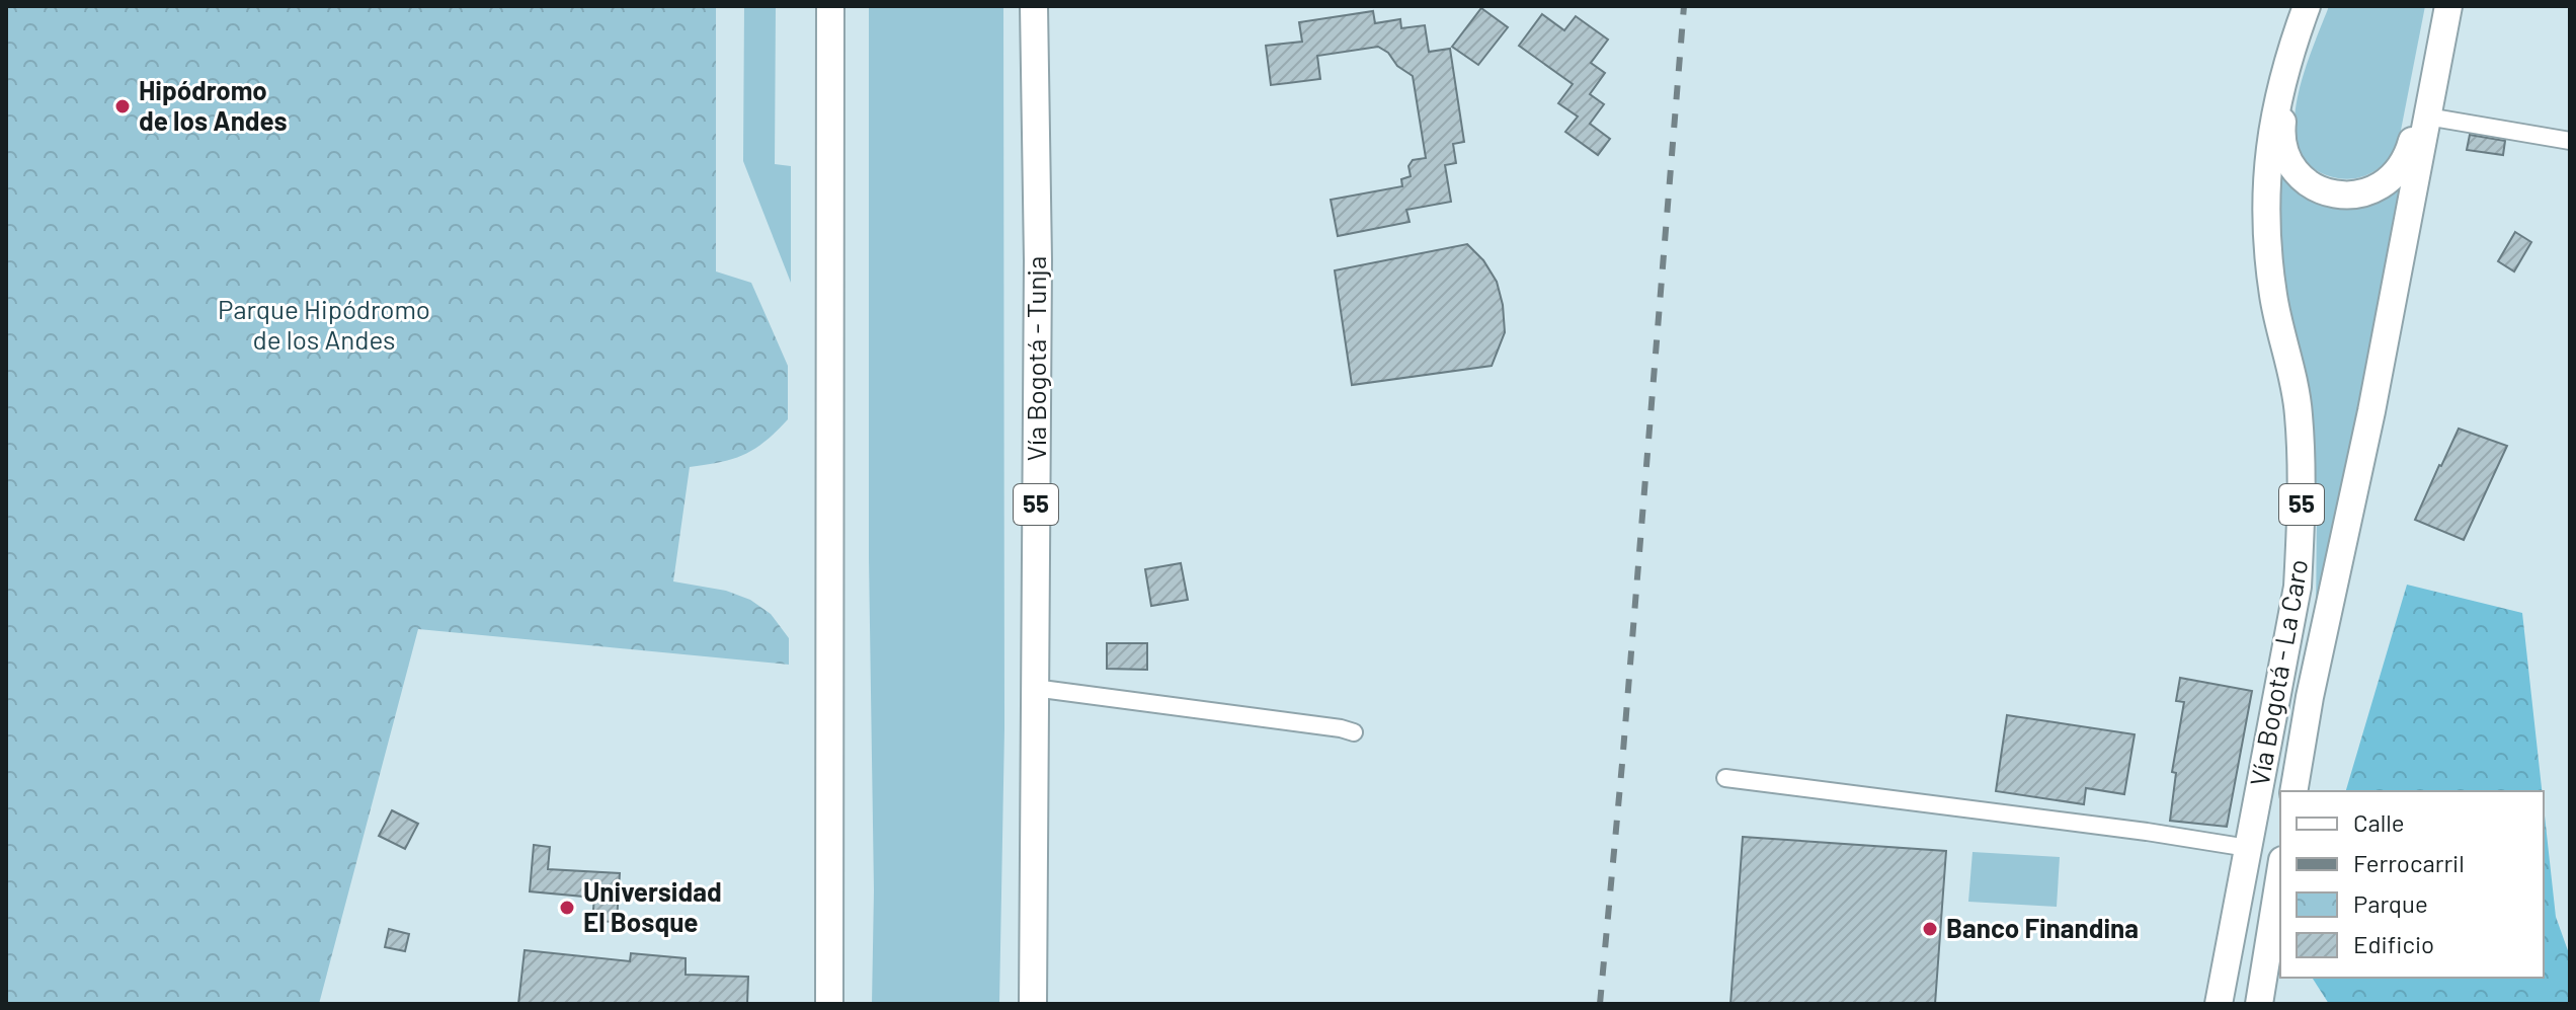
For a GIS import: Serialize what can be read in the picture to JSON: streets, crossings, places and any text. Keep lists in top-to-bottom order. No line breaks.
{"streets":{"main road":["Vía Bogotá - Tunja","55","Vía Bogotá - La Caro"]},"parks":["Parque Hipódromo de los Andes"],"places":["Hipódromo de los Andes","Universidad El Bosque","Banco Finandina"],"legend":["Calle","Ferrocarril","Parque","Edificio"]}
